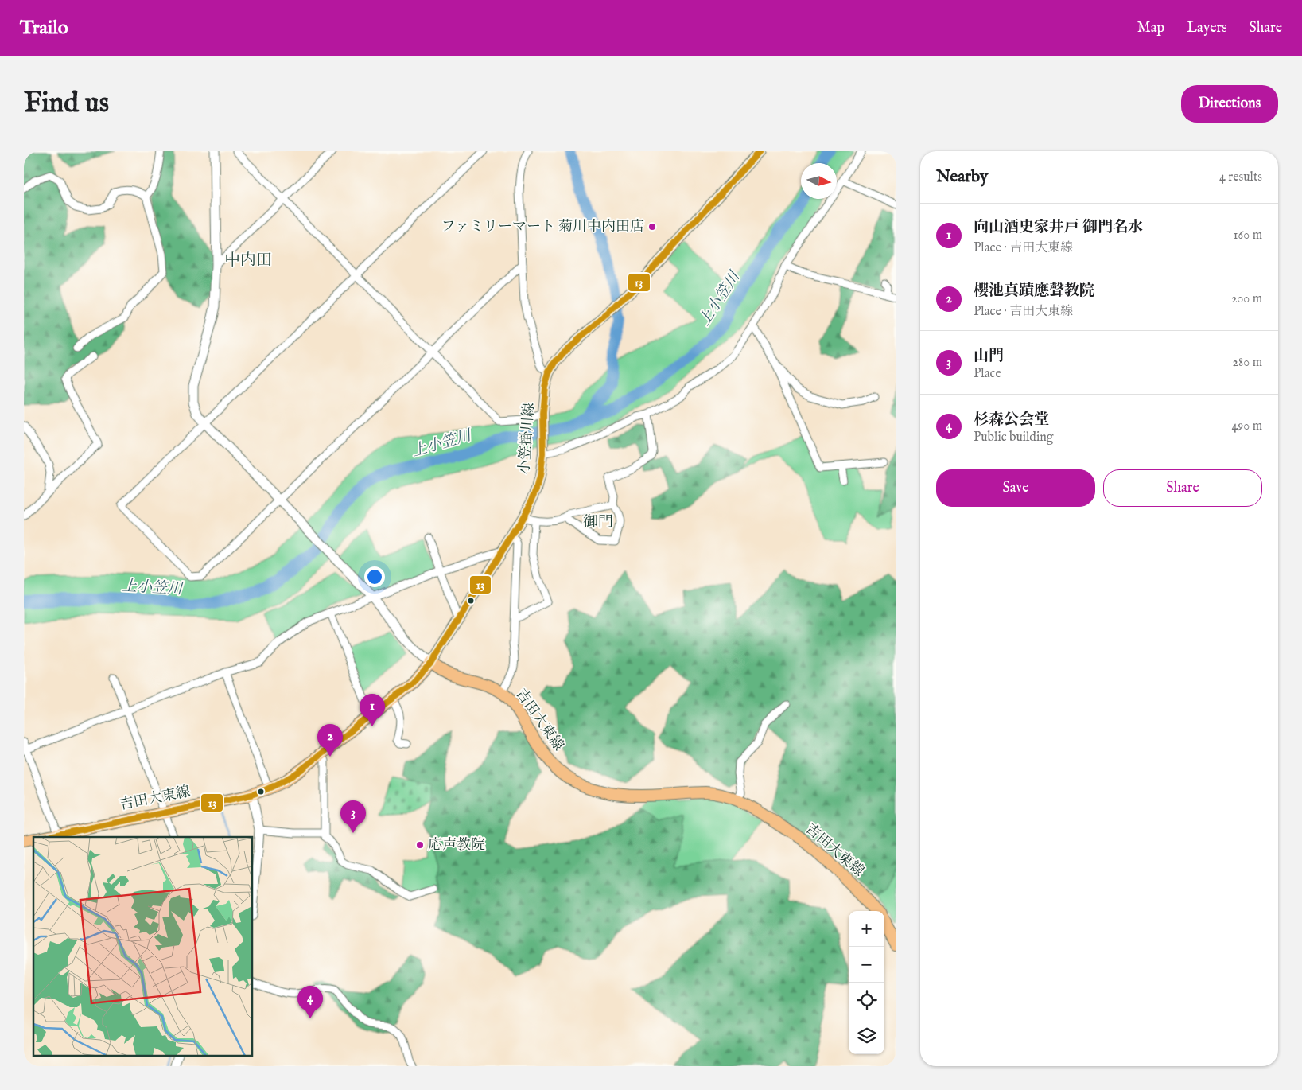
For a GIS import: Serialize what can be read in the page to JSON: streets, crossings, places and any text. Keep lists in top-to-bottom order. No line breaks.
{"streets":{"main road":["小笠掛川線","吉田大東線"]},"crossings":[["小笠掛川線","吉田大東線"]],"districts":["中内田","御門"],"water":["上小笠川"],"places":["ファミリーマート 菊川中内田店","応声教院"],"lines":["transit line 13"],"north":"right","page":{"header":"Trailo","nav":["Map","Layers","Share"],"buttons":["Directions",["Save","Share"]],"title":"Find us","heading":["Nearby","4 results"],"list":[{"mark":"1","name":"向山酒史家井戸 御門名水","note":"Place · 吉田大東線","value":"160 m"},{"mark":"2","name":"櫻池真蹟應聲教院","note":"Place · 吉田大東線","value":"200 m"},{"mark":"3","name":"山門","note":"Place","value":"280 m"},{"mark":"4","name":"杉森公会堂","note":"Public building","value":"490 m"}],"pins":["1","2","3","4"],"map_buttons":["+","−"]}}
